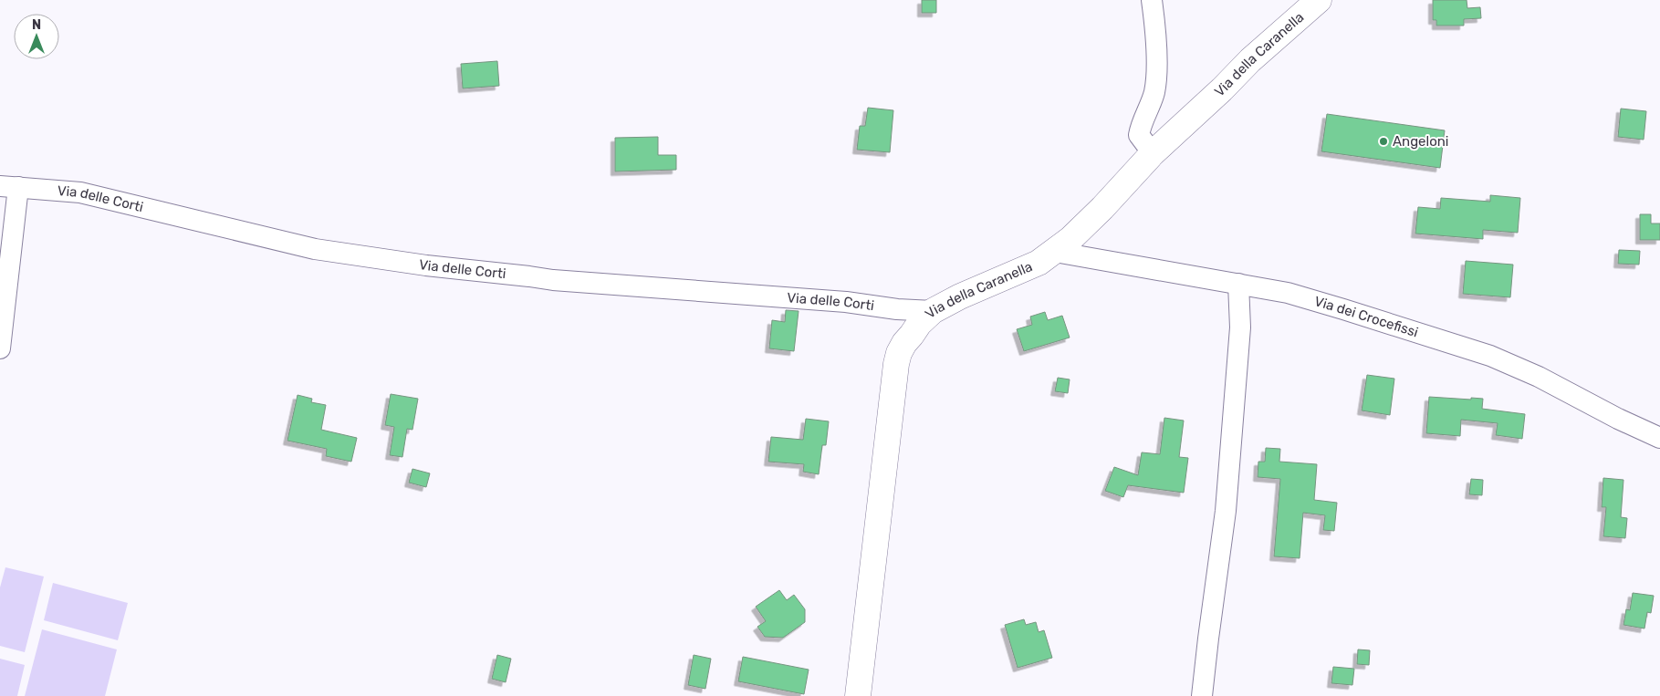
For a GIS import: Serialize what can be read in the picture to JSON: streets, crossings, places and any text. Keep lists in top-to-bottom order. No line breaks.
{"streets":{"main road":["Via della Caranella"],"street":["Via delle Corti","Via dei Crocefissi"]},"crossings":[["Via della Caranella","Via delle Corti"],["Via della Caranella","Via dei Crocefissi"]],"places":["Angeloni"],"north":"top"}
